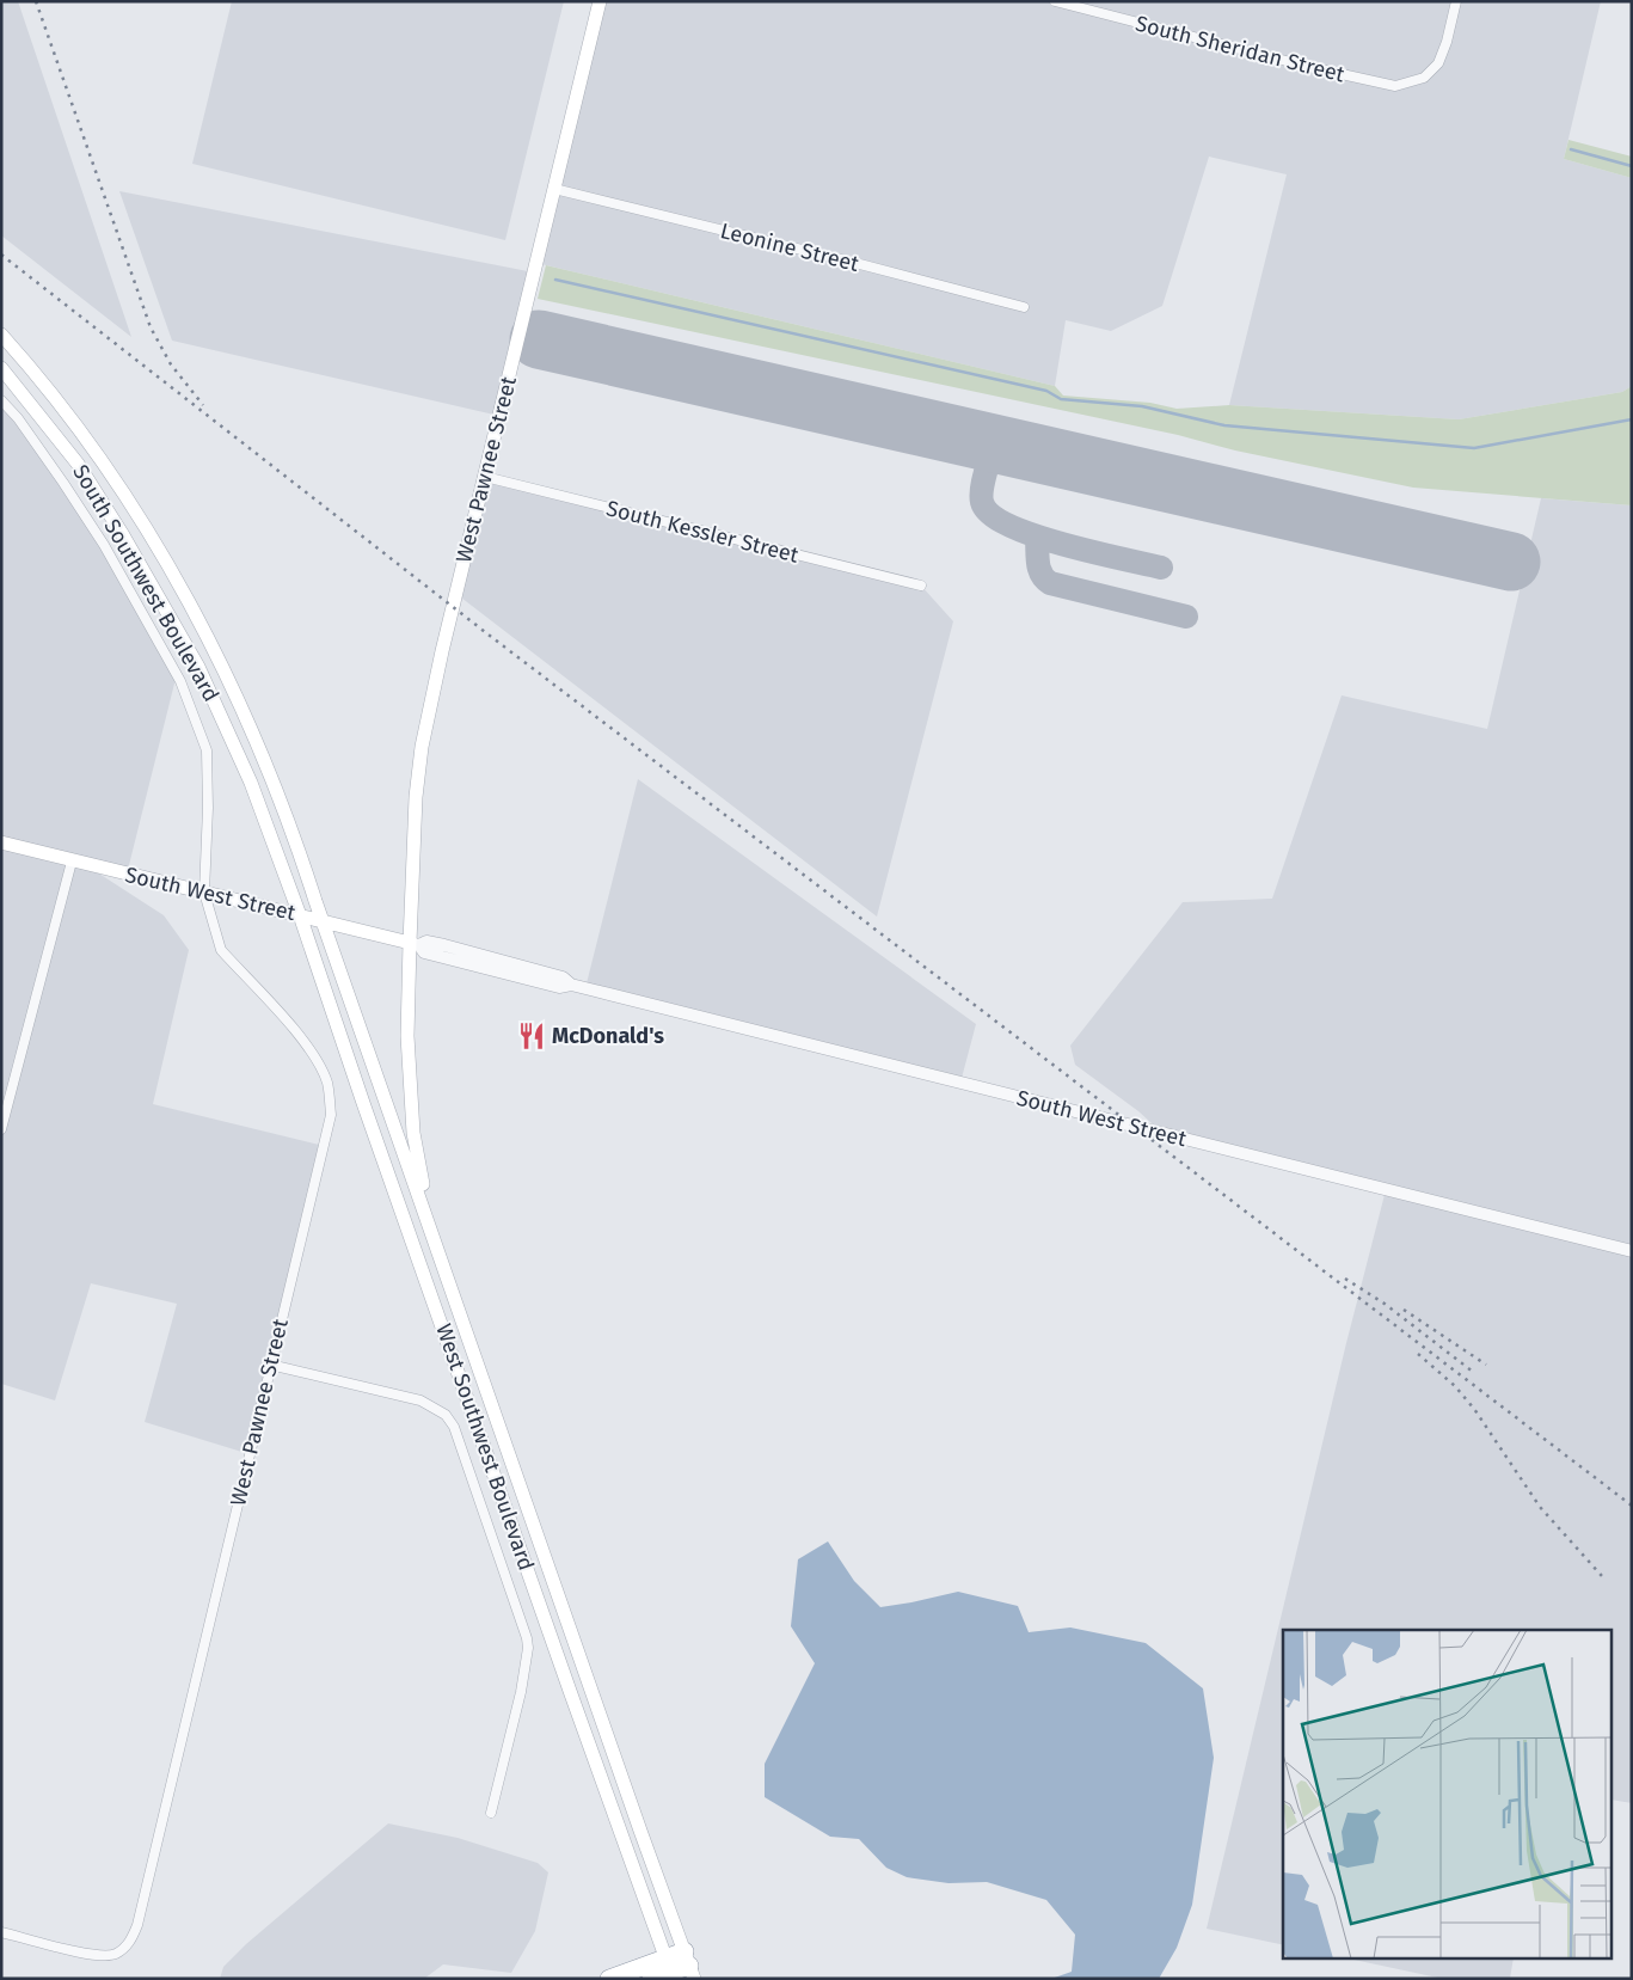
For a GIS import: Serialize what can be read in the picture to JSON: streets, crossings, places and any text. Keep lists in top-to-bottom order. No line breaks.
{"streets":{"main road":["West Pawnee Street","South Southwest Boulevard","South West Street","West Southwest Boulevard"],"street":["South Sheridan Street","Leonine Street","South Kessler Street"]},"crossings":[["Leonine Street","West Pawnee Street"],["West Pawnee Street","South Kessler Street"],["West Pawnee Street","South West Street"],["West Pawnee Street","West Southwest Boulevard"],["South Southwest Boulevard","South West Street"],["South Southwest Boulevard","West Southwest Boulevard"],["South West Street","West Southwest Boulevard"]],"places":{"restaurant":["McDonald's"]}}
